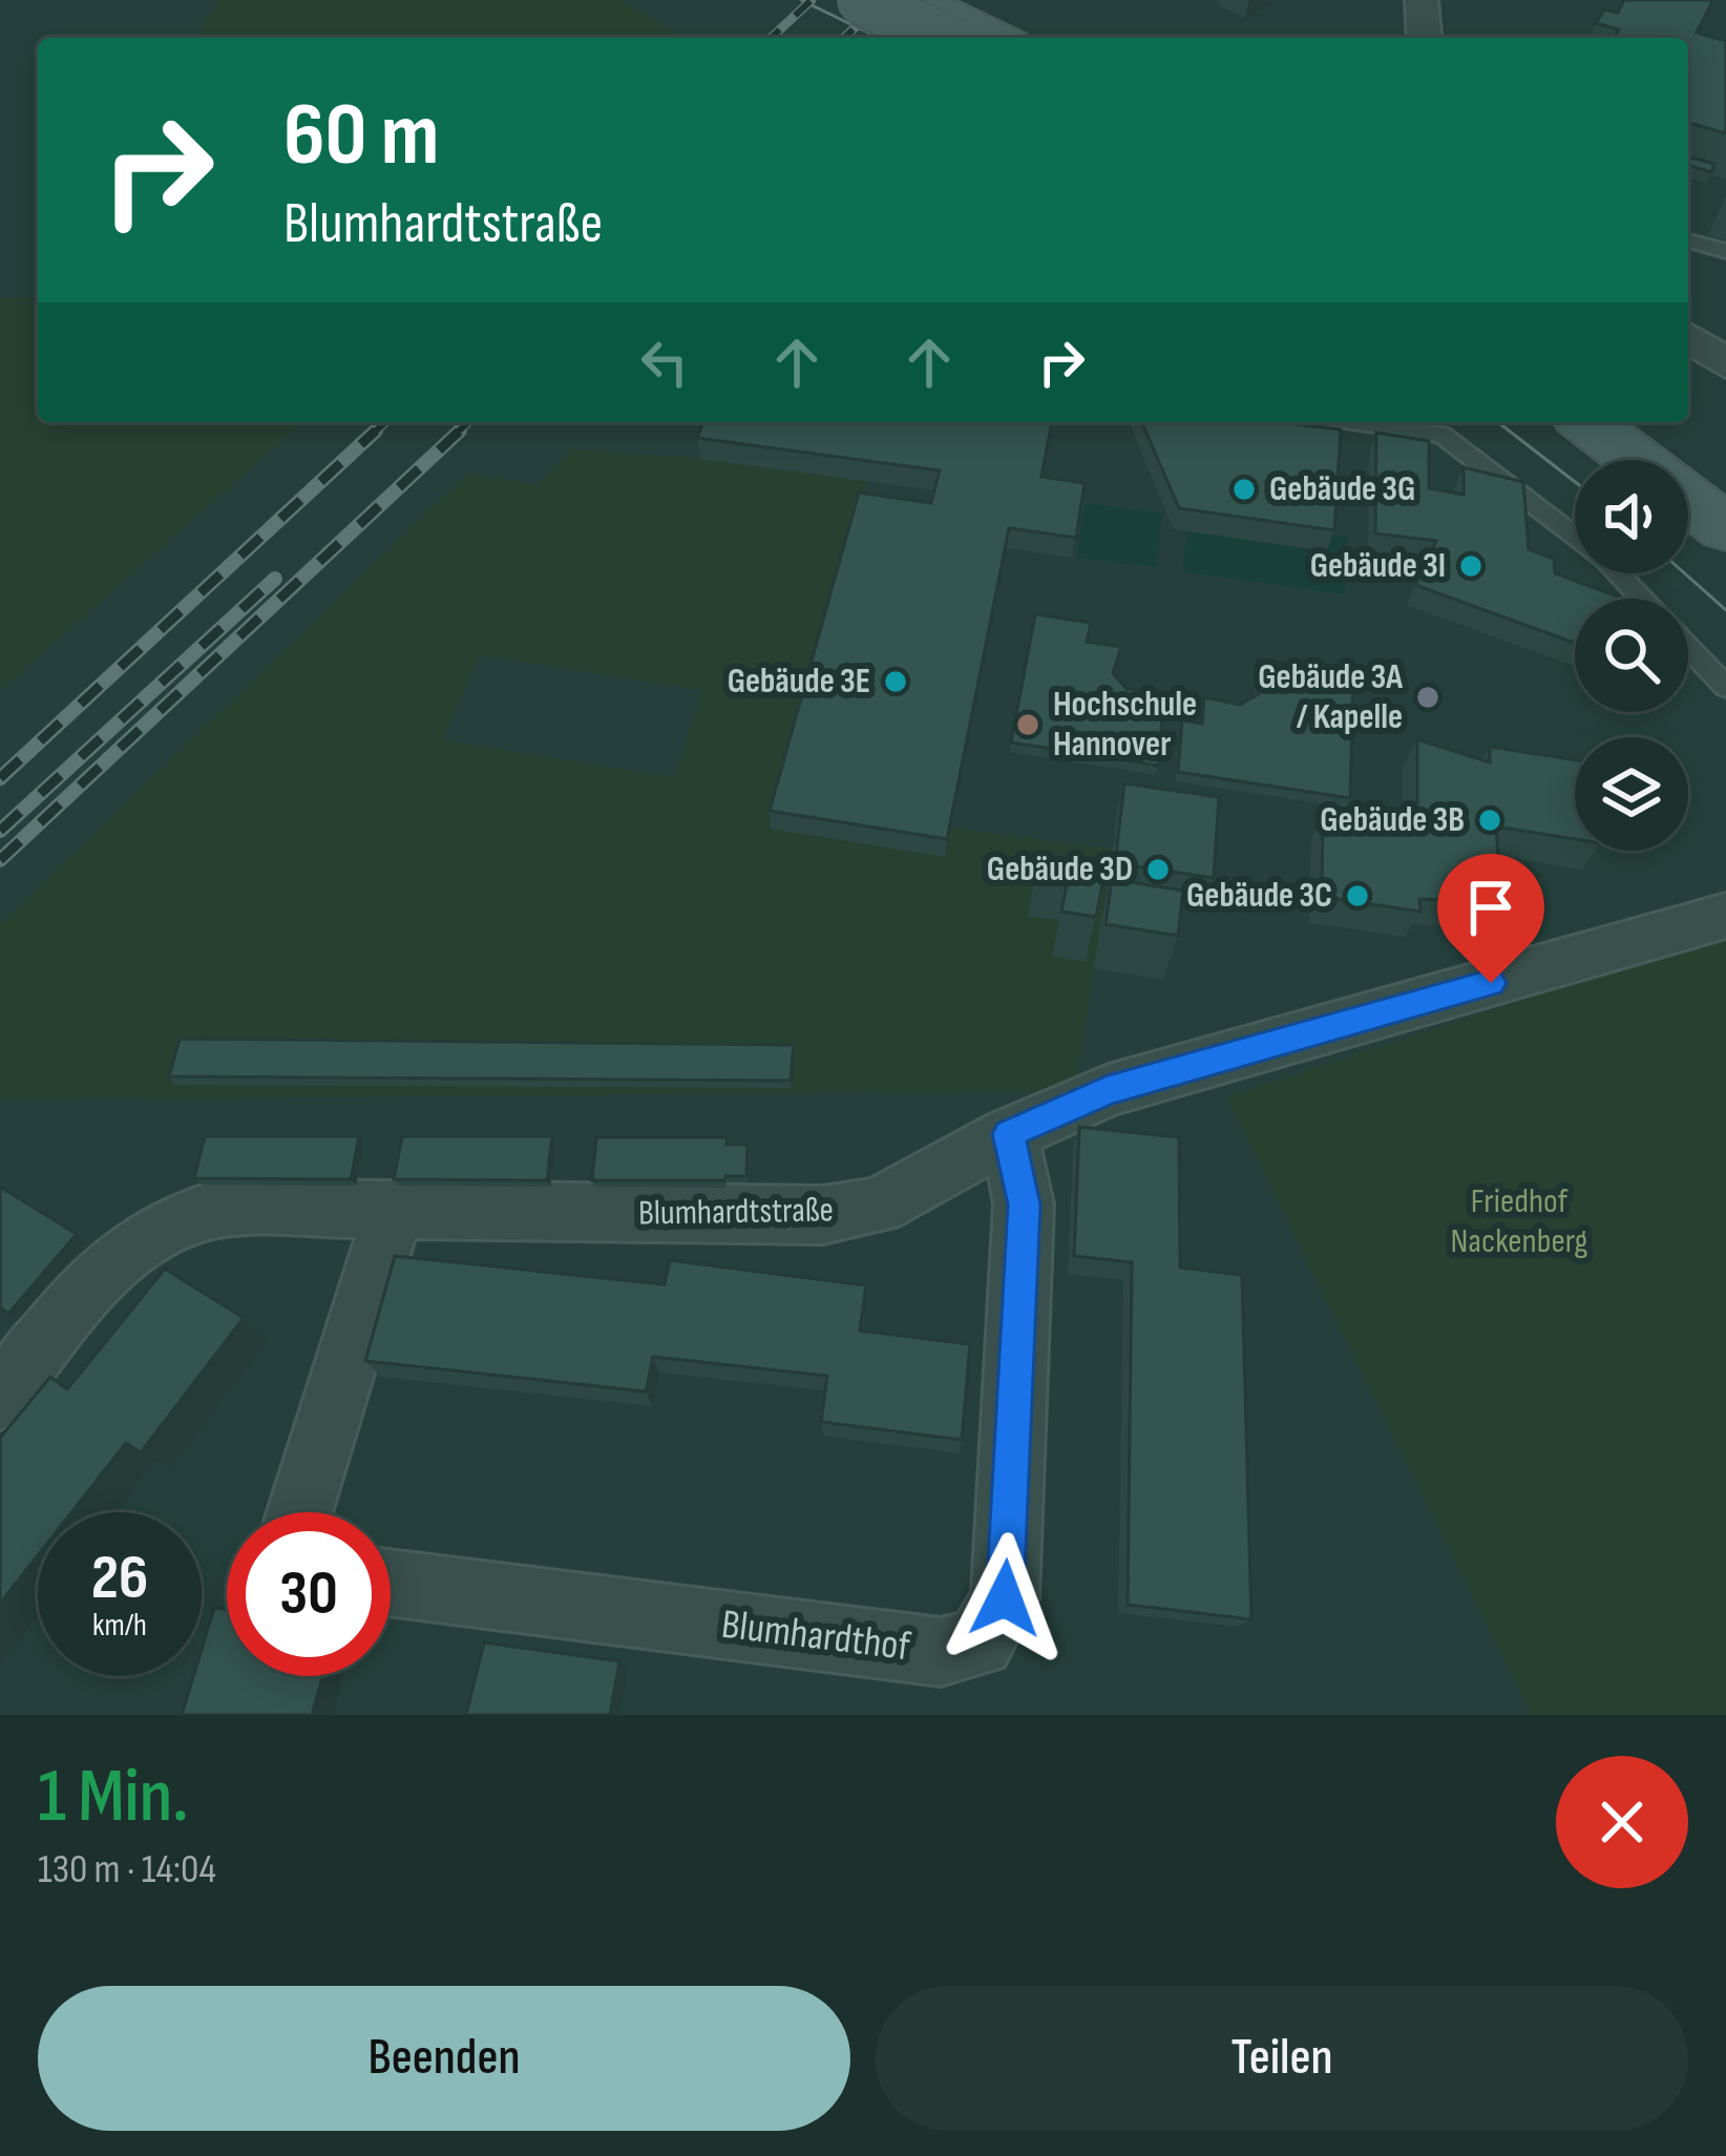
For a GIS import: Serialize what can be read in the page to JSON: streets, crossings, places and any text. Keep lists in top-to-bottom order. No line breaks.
{"streets":{"street":["Blumhardtstraße","Blumhardthof"]},"crossings":[["Blumhardtstraße","Blumhardthof"]],"parks":["Friedhof Nackenberg"],"places":["Gebäude 3G","Gebäude 3I","Gebäude 3E","Gebäude 3A / Kapelle","Hochschule Hannover","Gebäude 3B","Gebäude 3D","Gebäude 3C"],"page":{"turn":["60 m","Blumhardtstraße"],"speed":"26 km/h","limit":"30","heading":["1 Min.","130 m · 14:04"],"buttons":["Beenden","Teilen"]}}
